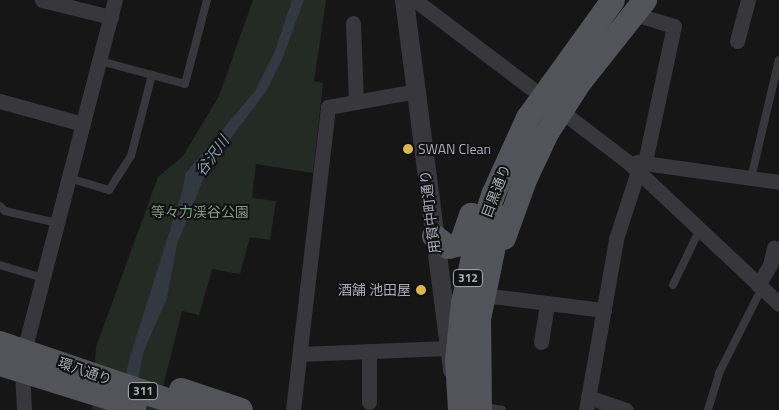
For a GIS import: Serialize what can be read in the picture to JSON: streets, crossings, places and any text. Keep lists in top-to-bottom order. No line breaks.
{"streets":{"main road":["目黒通り","312","環八通り","311"],"street":["用賀中町通り"]},"crossings":[["目黒通り","用賀中町通り"]],"water":["谷沢川"],"parks":["等々力渓谷公園"],"places":["SWAN Clean","酒舗 池田屋"]}
